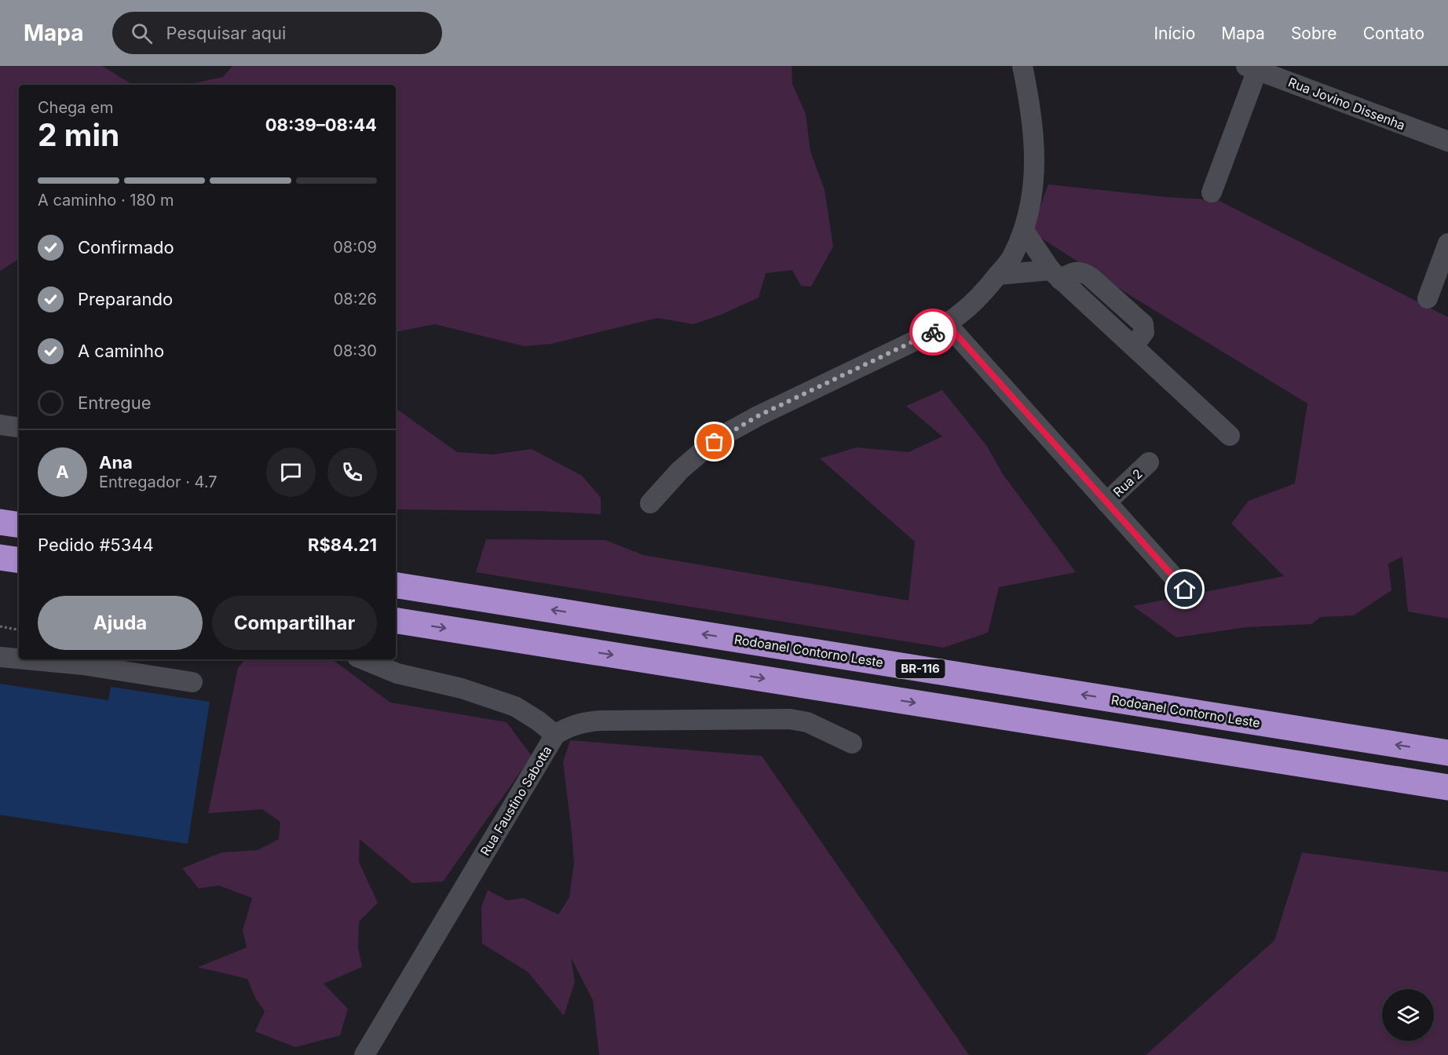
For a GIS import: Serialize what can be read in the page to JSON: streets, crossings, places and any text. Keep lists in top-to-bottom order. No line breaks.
{"streets":{"highway":["Rodoanel Contorno Leste","BR-116"],"street":["Rua Jovino Dissenha","Rua 2","Rua Faustino Sabotta"]},"page":{"header":"Mapa","search":"Pesquisar aqui","nav":["Início","Mapa","Sobre","Contato"],"heading":["2 min","Chega em","08:39–08:44"],"panel":["Ana","Entregador · 4.7","Pedido #5344","R$84.21"],"bar":"A caminho · 180 m","list":[["Confirmado","08:09"],["Preparando","08:26"],["A caminho","08:30"],"Entregue"],"round":"A","buttons":["Ajuda","Compartilhar"]}}
